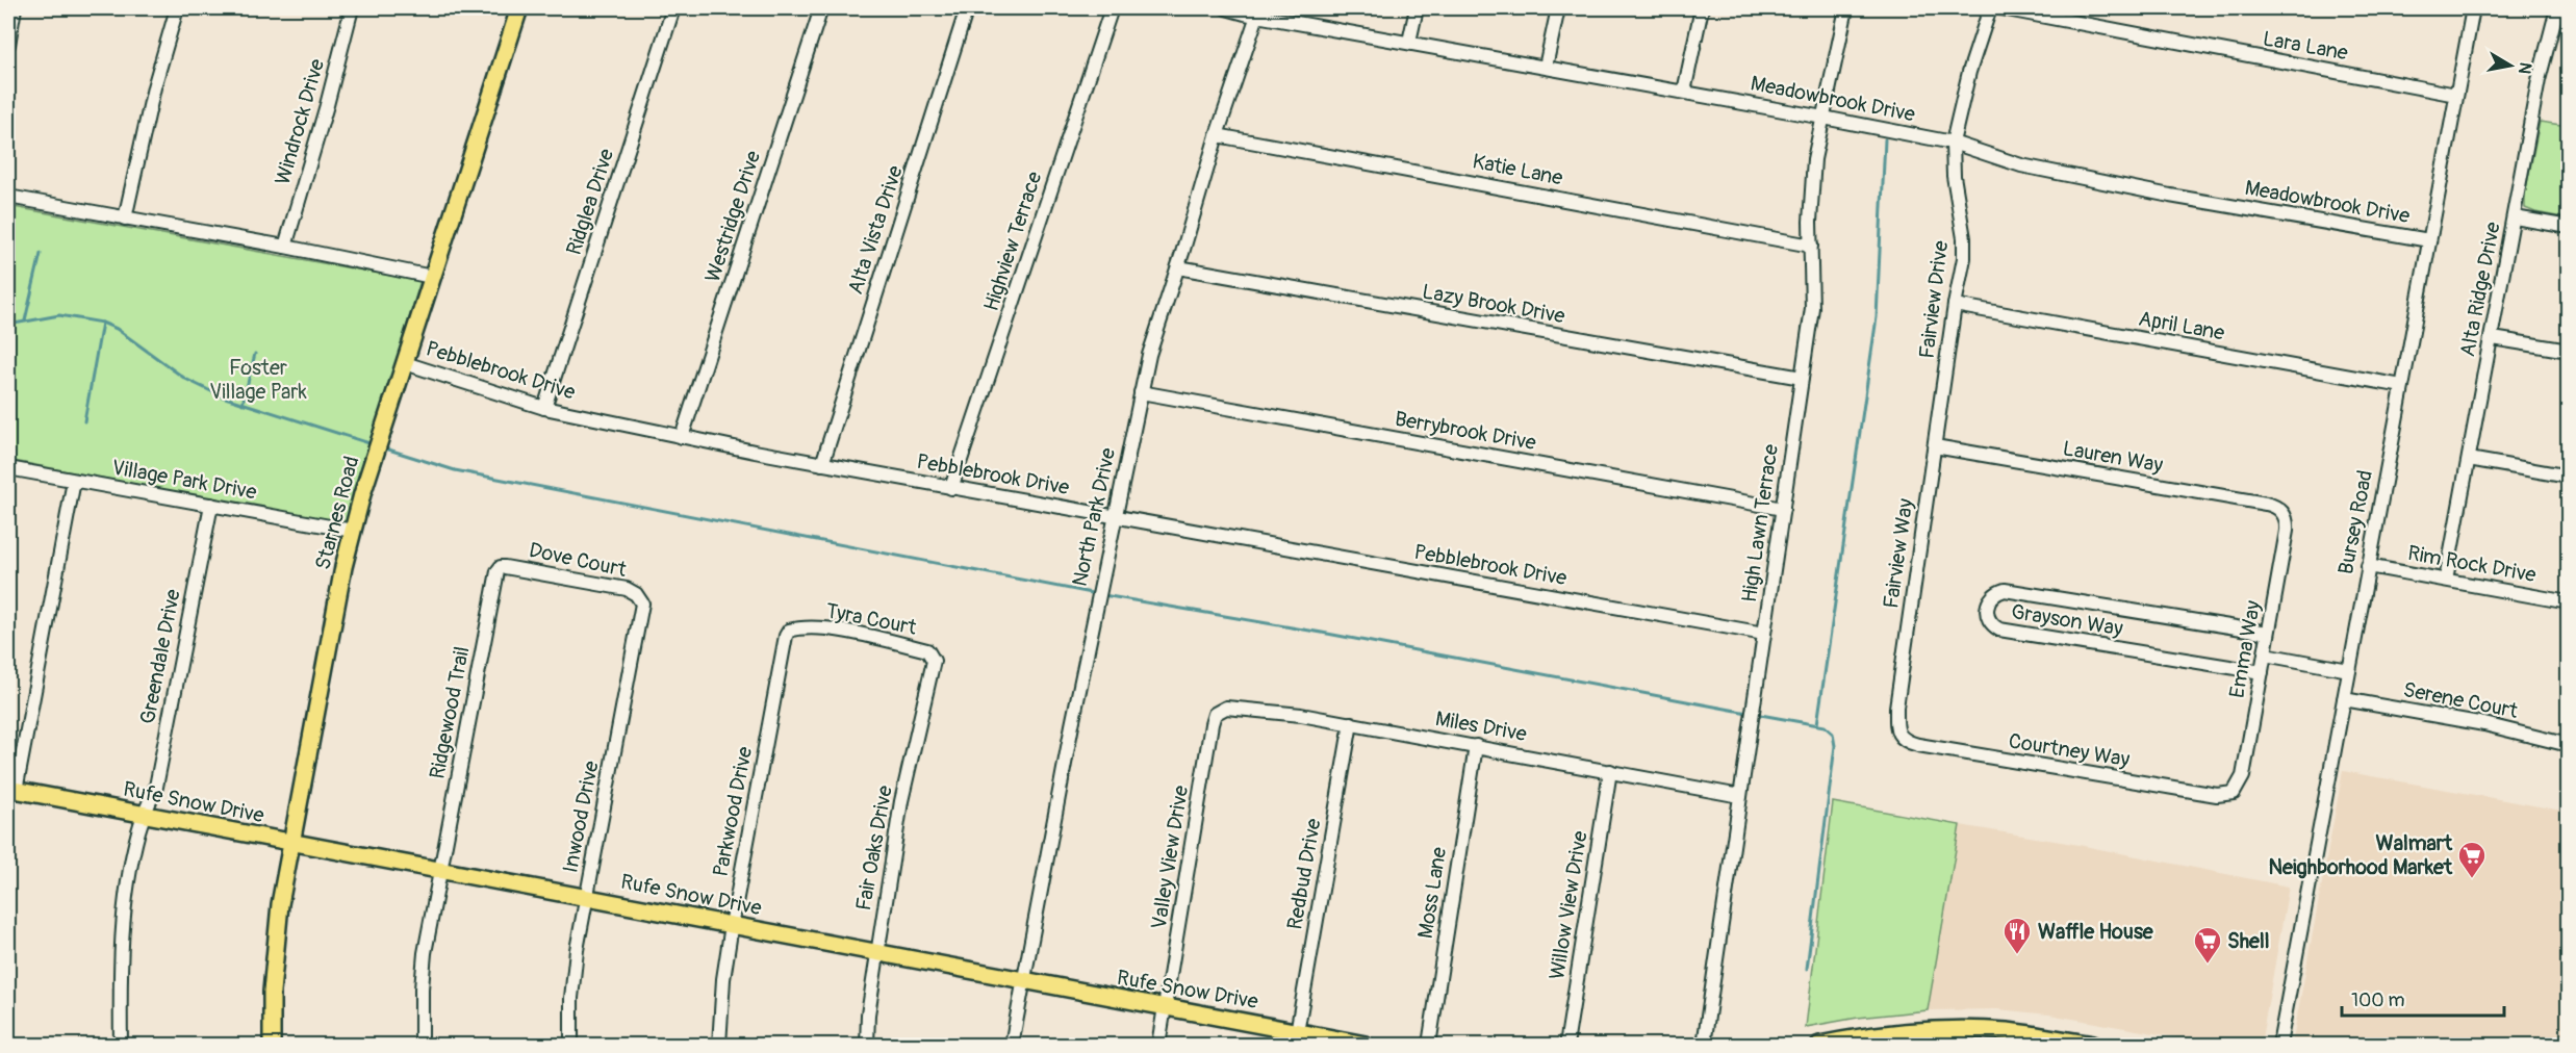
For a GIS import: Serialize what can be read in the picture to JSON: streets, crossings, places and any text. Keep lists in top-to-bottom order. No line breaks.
{"streets":{"main road":["Starnes Road","Rufe Snow Drive"],"street":["Lara Lane","Meadowbrook Drive","Windrock Drive","Katie Lane","Ridglea Drive","Westridge Drive","Alta Vista Drive","Highview Terrace","Alta Ridge Drive","Fairview Drive","Lazy Brook Drive","April Lane","Pebblebrook Drive","Berrybrook Drive","Lauren Way","Village Park Drive","North Park Drive","Bursey Road","High Lawn Terrace","Fairview Way","Dove Court","Rim Rock Drive","Tyra Court","Grayson Way","Emma Way","Greendale Drive","Serene Court","Ridgewood Trail","Miles Drive","Courtney Way","Parkwood Drive","Inwood Drive","Fair Oaks Drive","Valley View Drive","Redbud Drive","Moss Lane","Willow View Drive"]},"crossings":[["Lara Lane","Bursey Road"],["Meadowbrook Drive","Fairview Drive"],["Meadowbrook Drive","North Park Drive"],["Meadowbrook Drive","Bursey Road"],["Meadowbrook Drive","High Lawn Terrace"],["Katie Lane","North Park Drive"],["Katie Lane","High Lawn Terrace"],["Ridglea Drive","Pebblebrook Drive"],["Westridge Drive","Pebblebrook Drive"],["Alta Vista Drive","Pebblebrook Drive"],["Highview Terrace","Pebblebrook Drive"],["Alta Ridge Drive","Rim Rock Drive"],["Fairview Drive","April Lane"],["Fairview Drive","Fairview Way"],["Lazy Brook Drive","North Park Drive"],["Lazy Brook Drive","High Lawn Terrace"],["April Lane","Bursey Road"],["Pebblebrook Drive","Starnes Road"],["Pebblebrook Drive","North Park Drive"],["Pebblebrook Drive","High Lawn Terrace"],["Berrybrook Drive","North Park Drive"],["Berrybrook Drive","High Lawn Terrace"],["Lauren Way","Fairview Way"],["Lauren Way","Emma Way"],["Village Park Drive","Starnes Road"],["Village Park Drive","Greendale Drive"],["Starnes Road","Rufe Snow Drive"],["North Park Drive","Rufe Snow Drive"],["Bursey Road","Rim Rock Drive"],["Bursey Road","Serene Court"],["High Lawn Terrace","Miles Drive"],["Fairview Way","Courtney Way"],["Dove Court","Ridgewood Trail"],["Dove Court","Inwood Drive"],["Tyra Court","Parkwood Drive"],["Tyra Court","Fair Oaks Drive"],["Grayson Way","Emma Way"],["Emma Way","Courtney Way"],["Greendale Drive","Rufe Snow Drive"],["Ridgewood Trail","Rufe Snow Drive"],["Miles Drive","Valley View Drive"],["Miles Drive","Redbud Drive"],["Miles Drive","Moss Lane"],["Miles Drive","Willow View Drive"],["Rufe Snow Drive","Parkwood Drive"],["Rufe Snow Drive","Inwood Drive"],["Rufe Snow Drive","Fair Oaks Drive"],["Rufe Snow Drive","Valley View Drive"],["Rufe Snow Drive","Redbud Drive"]],"parks":["Foster Village Park"],"places":{"supermarket":["Walmart Neighborhood Market","Shell"],"restaurant":["Waffle House"]},"scale_bar":"100 m","north":"right"}
